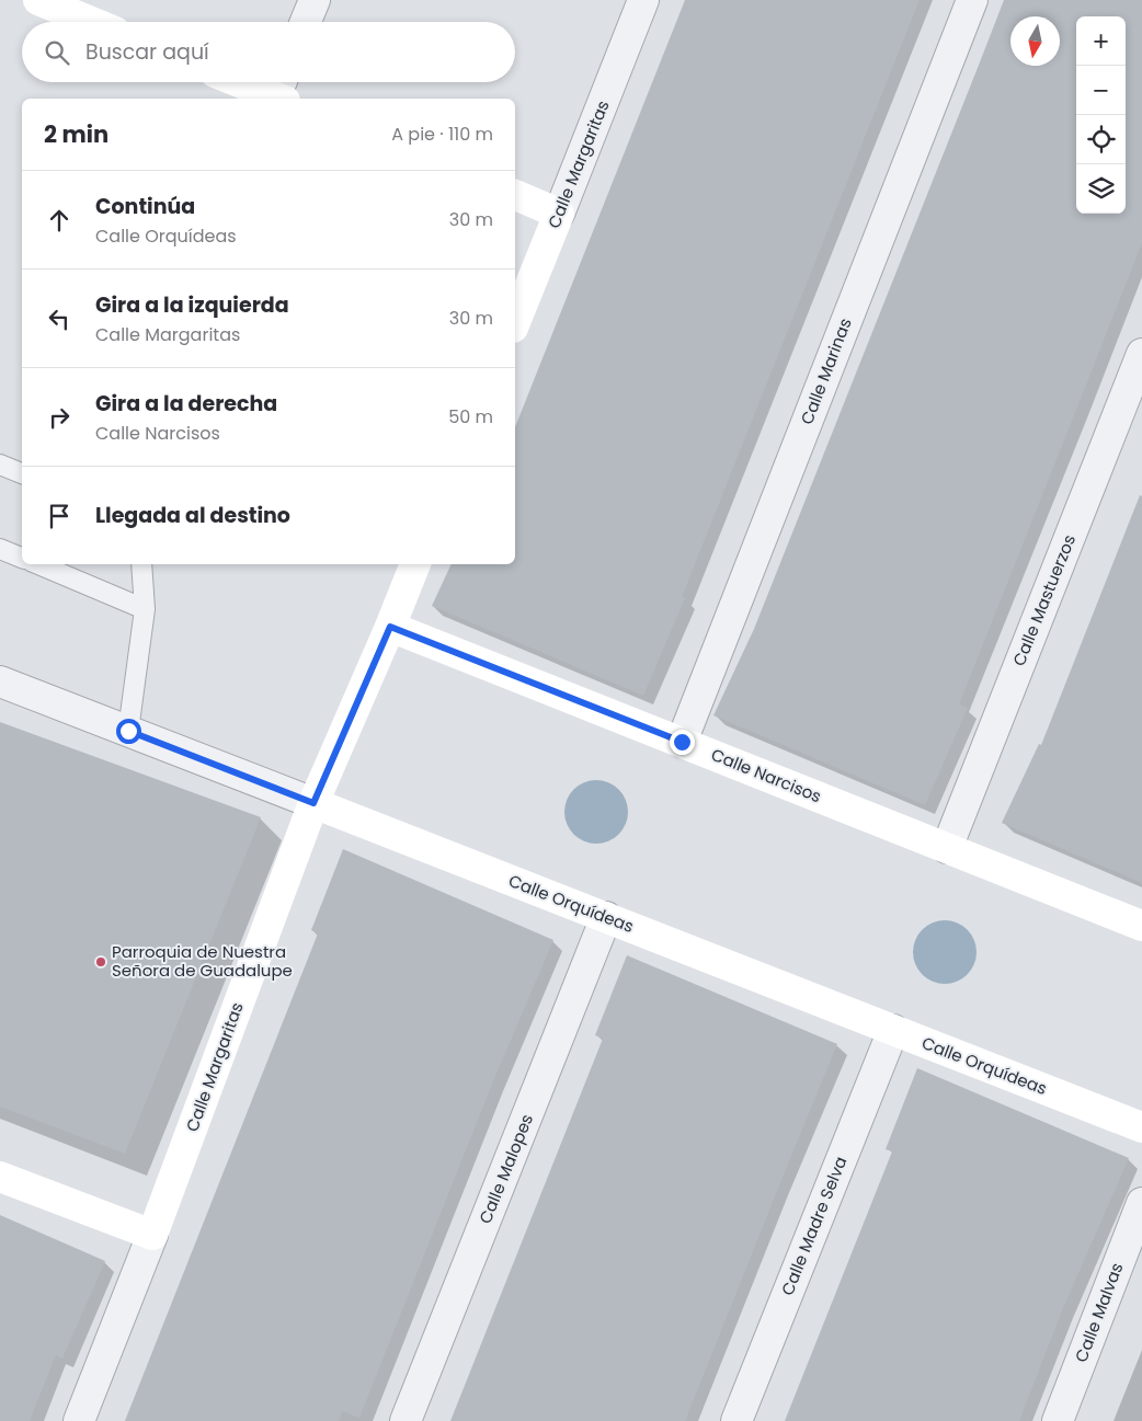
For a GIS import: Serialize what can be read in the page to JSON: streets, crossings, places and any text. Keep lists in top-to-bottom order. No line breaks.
{"streets":{"street":["Calle Margaritas","Calle Marinas","Calle Mastuerzos","Calle Narcisos","Calle Orquídeas","Calle Malopes","Calle Madre Selva","Calle Malvas"]},"crossings":[["Calle Margaritas","Calle Narcisos"],["Calle Margaritas","Calle Orquídeas"],["Calle Marinas","Calle Narcisos"],["Calle Mastuerzos","Calle Narcisos"],["Calle Orquídeas","Calle Malopes"],["Calle Orquídeas","Calle Madre Selva"]],"places":["Parroquia de Nuestra Señora de Guadalupe"],"north":"bottom","page":{"map_buttons":["+","−"],"search":"Buscar aquí","heading":["2 min","A pie · 110 m"],"list":[["Continúa","Calle Orquídeas","30 m"],["Gira a la izquierda","Calle Margaritas","30 m"],["Gira a la derecha","Calle Narcisos","50 m"],"Llegada al destino"]}}
